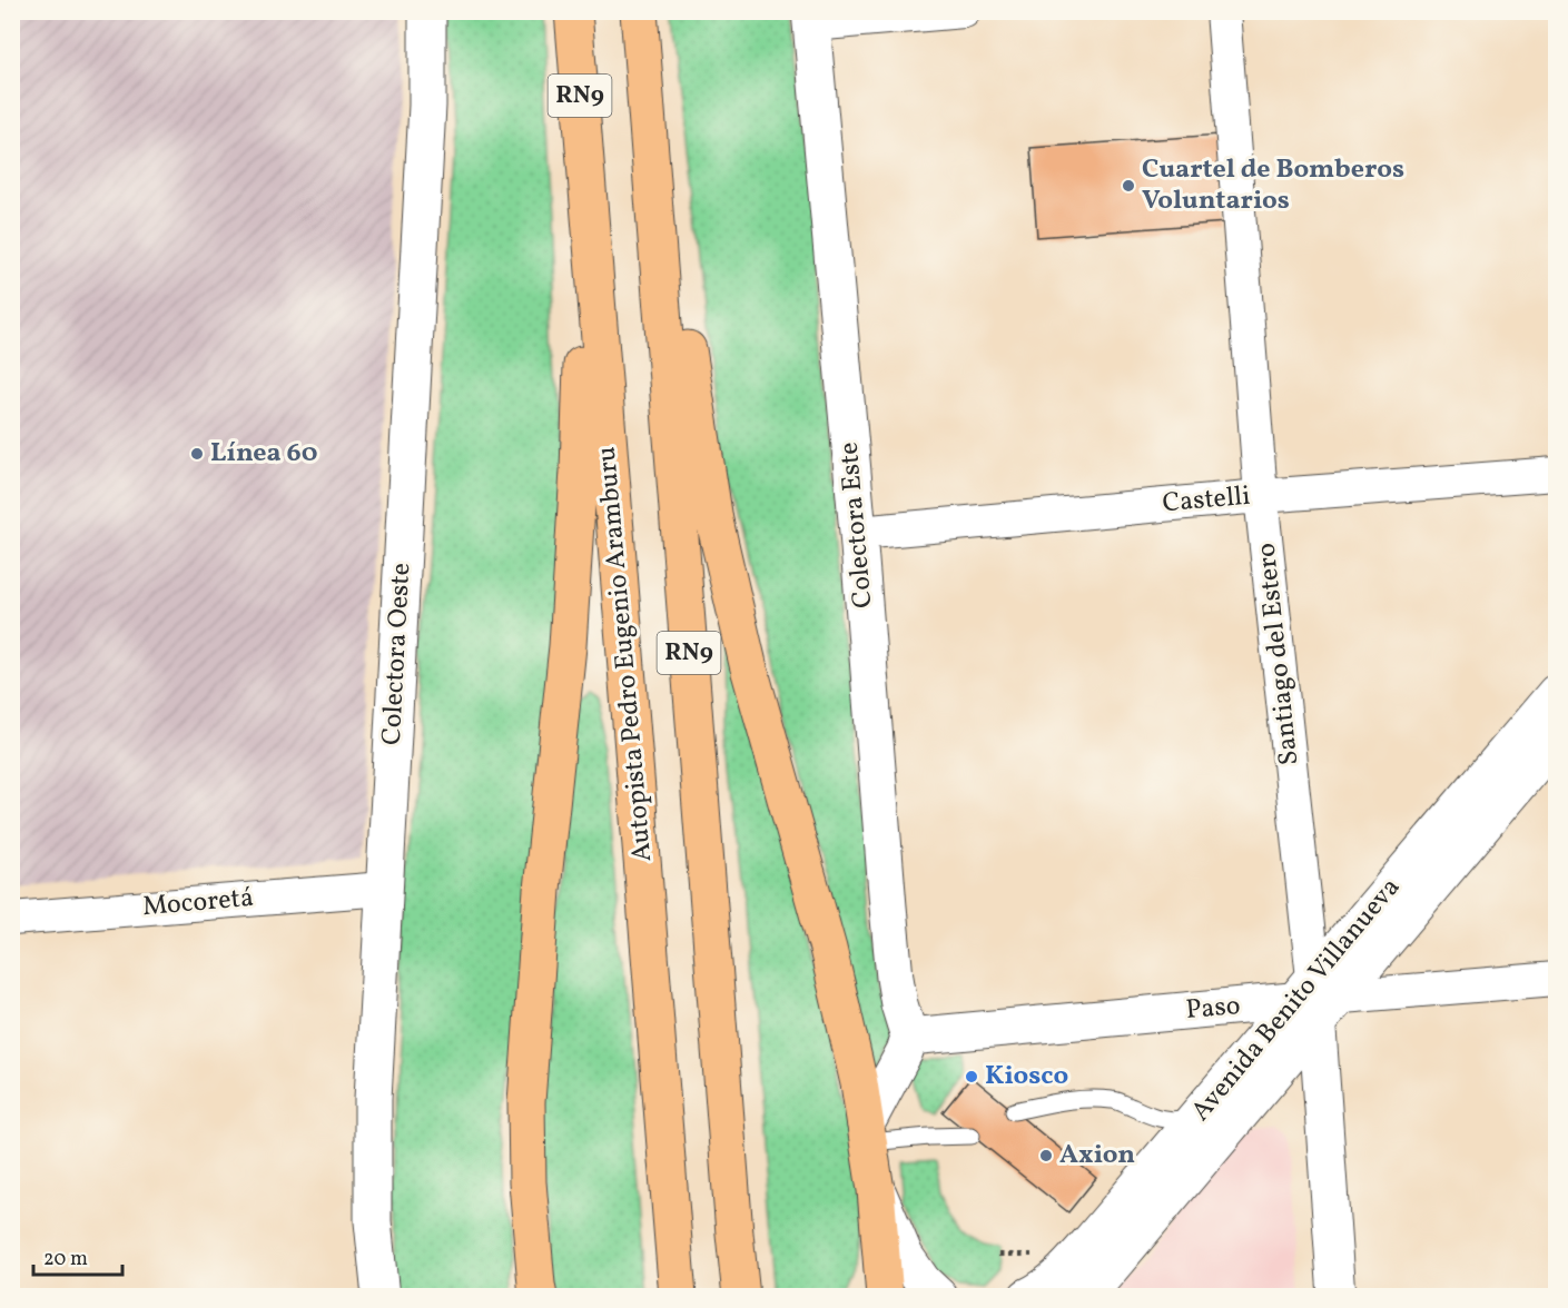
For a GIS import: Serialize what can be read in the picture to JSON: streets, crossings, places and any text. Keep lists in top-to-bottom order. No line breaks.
{"streets":{"highway":["RN9","Autopista Pedro Eugenio Aramburu"],"street":["Castelli","Colectora Este","Colectora Oeste","Santiago del Estero","Mocoretá","Avenida Benito Villanueva","Paso"]},"crossings":[["Castelli","Colectora Este"],["Castelli","Santiago del Estero"],["Colectora Este","Paso"],["Colectora Oeste","Mocoretá"],["Santiago del Estero","Avenida Benito Villanueva"],["Santiago del Estero","Paso"],["Avenida Benito Villanueva","Paso"]],"places":["Cuartel de Bomberos Voluntarios","Línea 60","Kiosco","Axion"],"scale_bar":"20 m"}
